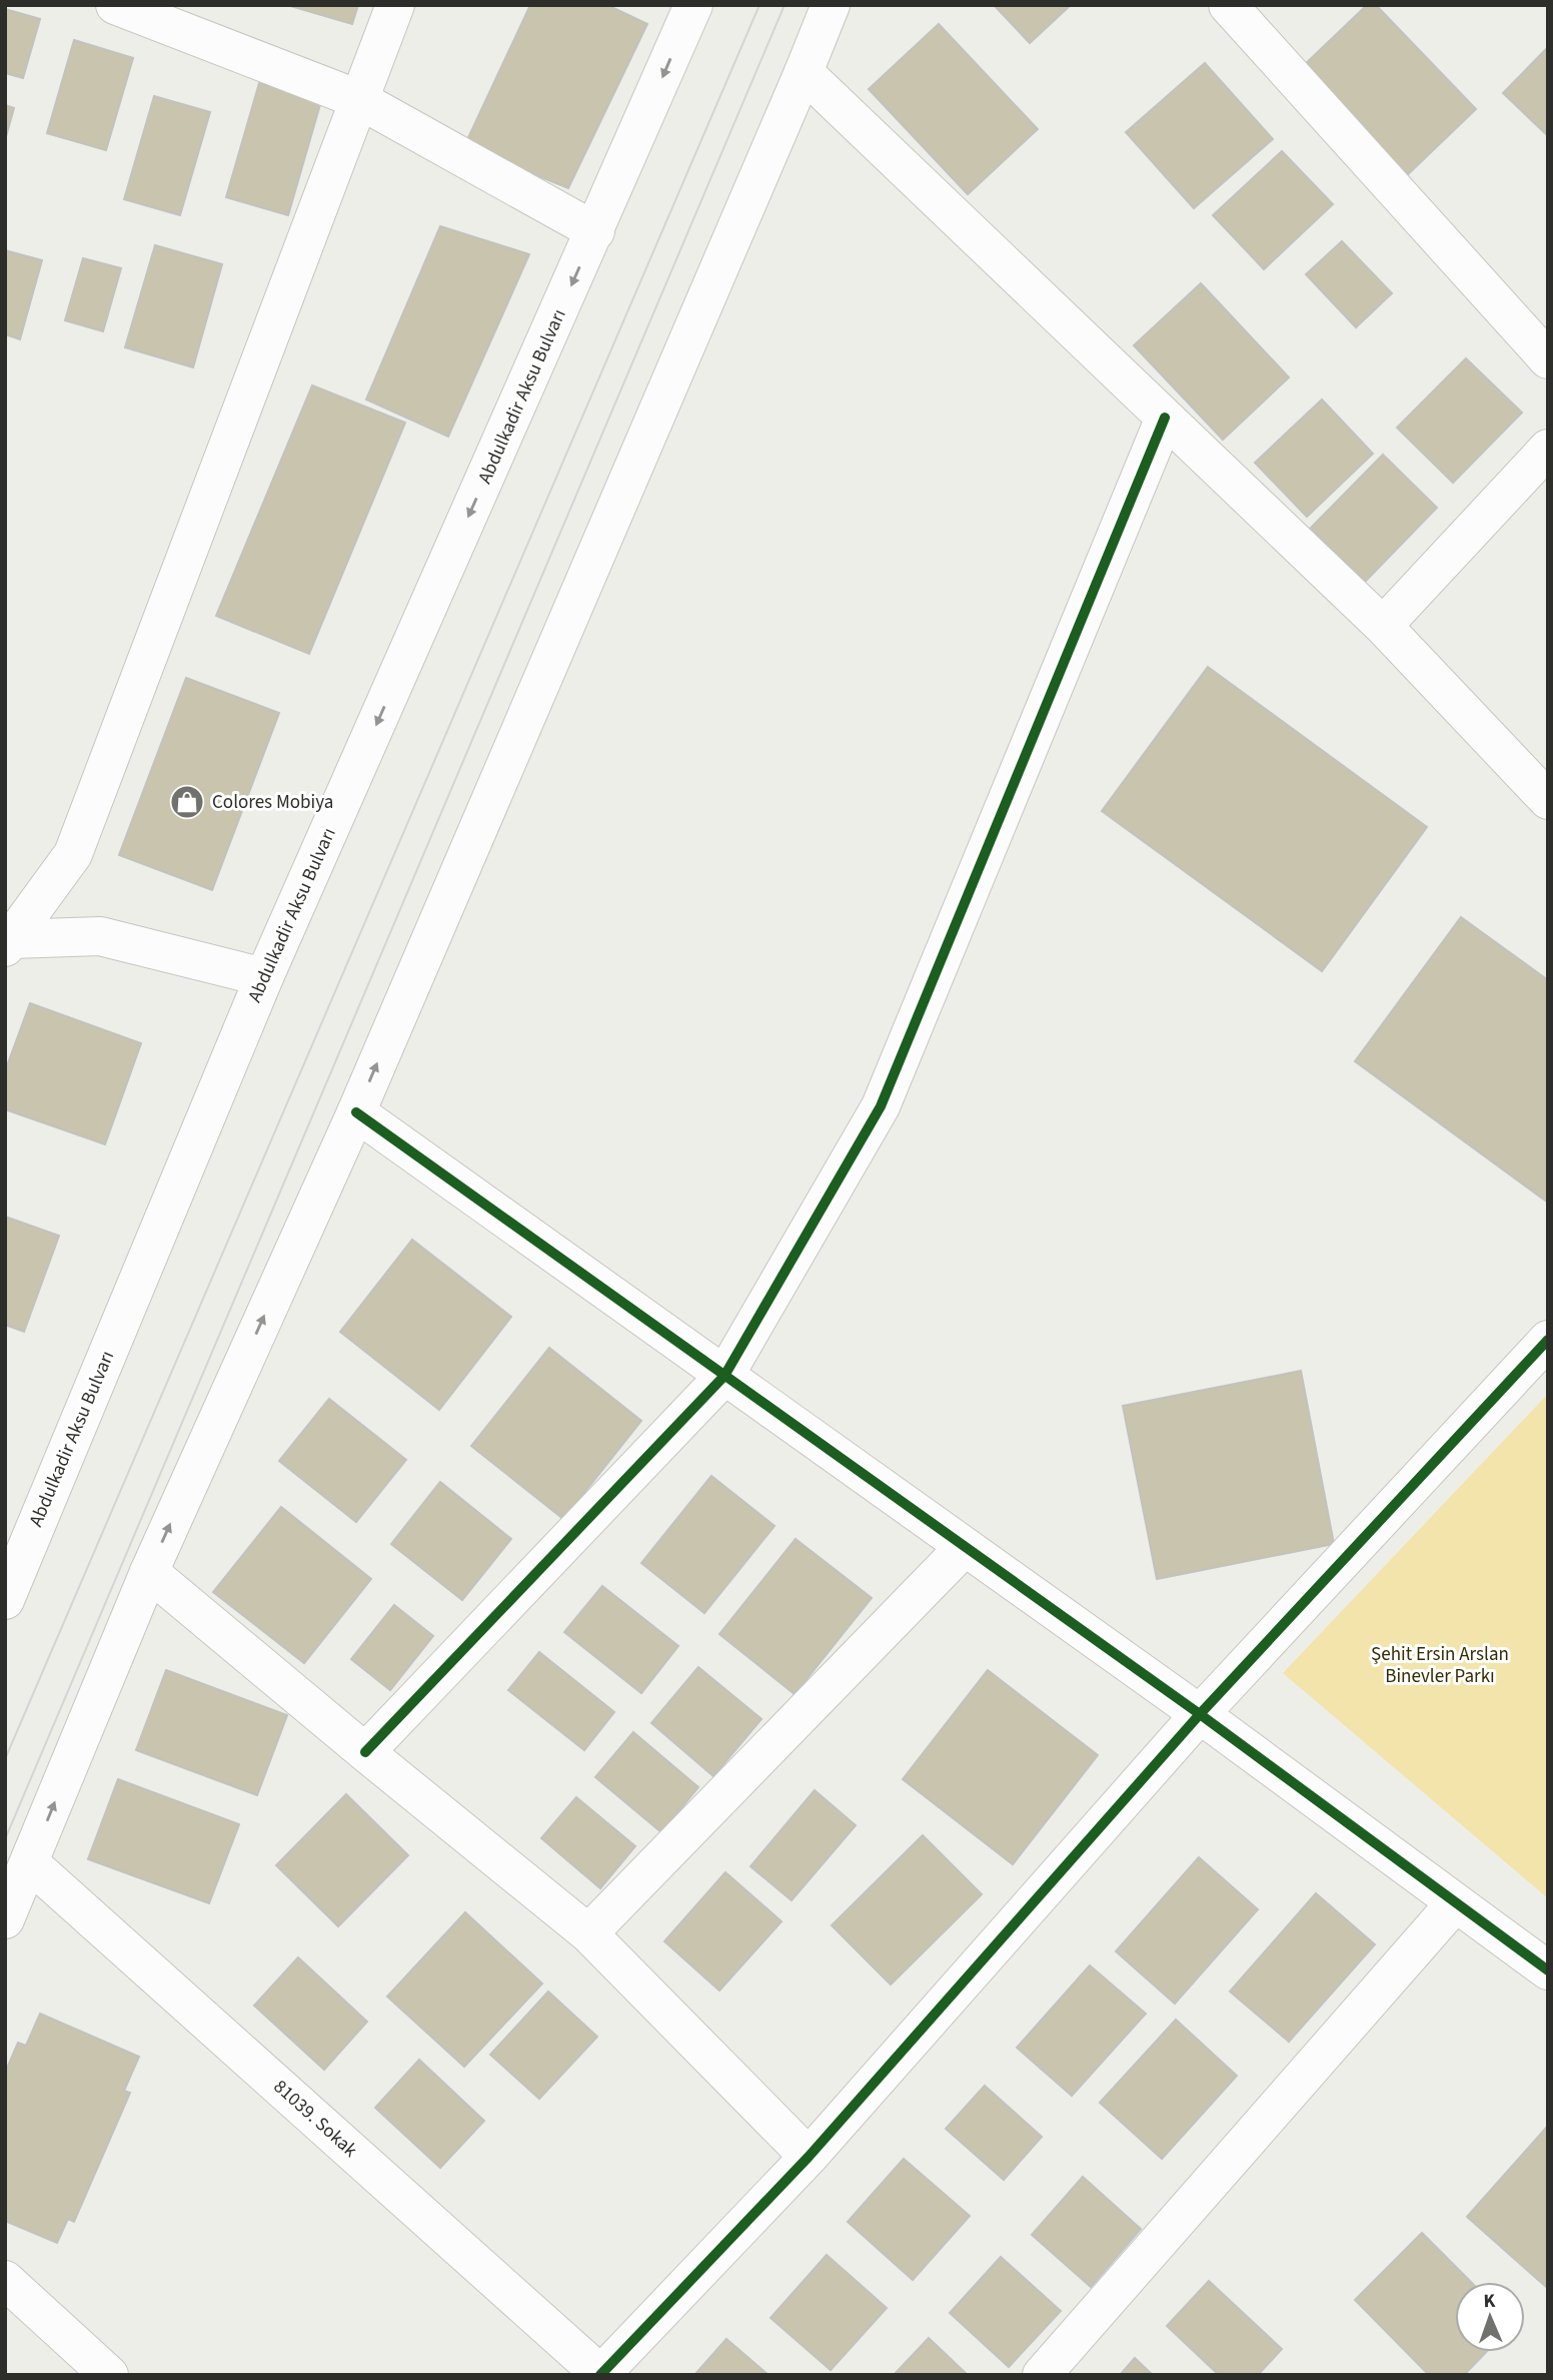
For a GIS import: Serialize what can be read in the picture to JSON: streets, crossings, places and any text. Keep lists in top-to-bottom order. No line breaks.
{"streets":{"street":["Abdulkadir Aksu Bulvarı","81039. Sokak"]},"parks":["Şehit Ersin Arslan Binevler Parkı"],"places":{"shop":["Colores Mobiya"]},"north":"top"}
